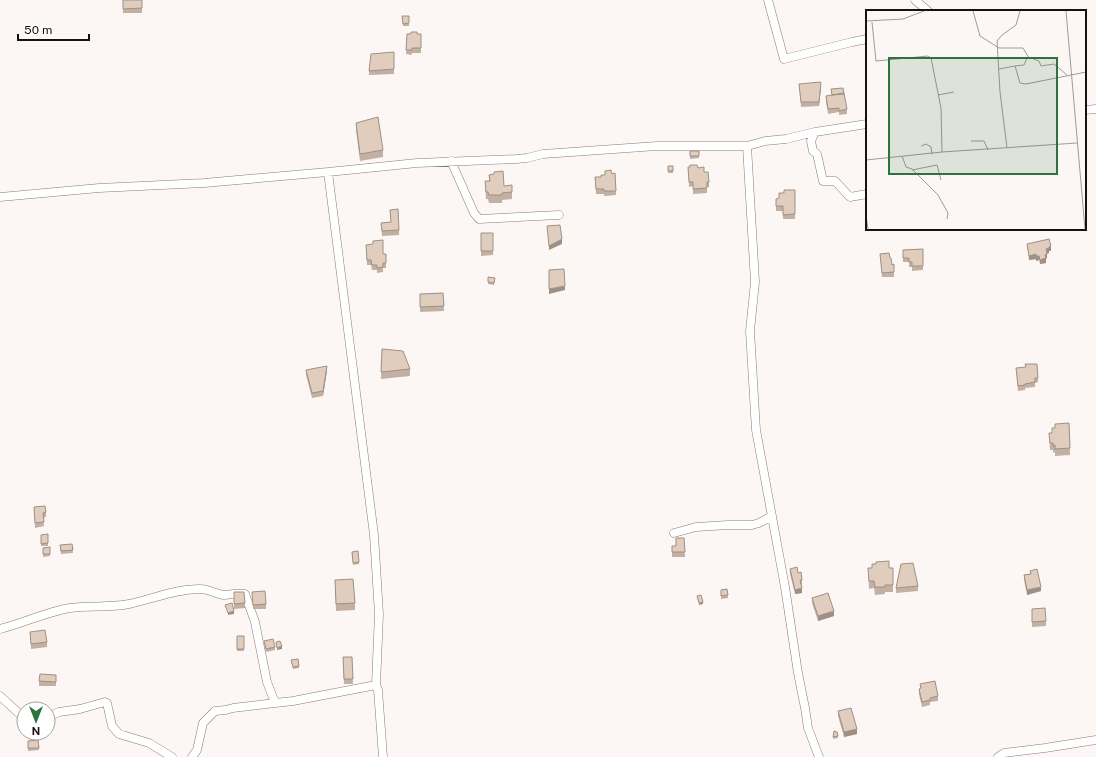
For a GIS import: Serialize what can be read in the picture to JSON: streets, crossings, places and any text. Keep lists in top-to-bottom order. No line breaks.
{"scale_bar":"50 m","north":"bottom"}
